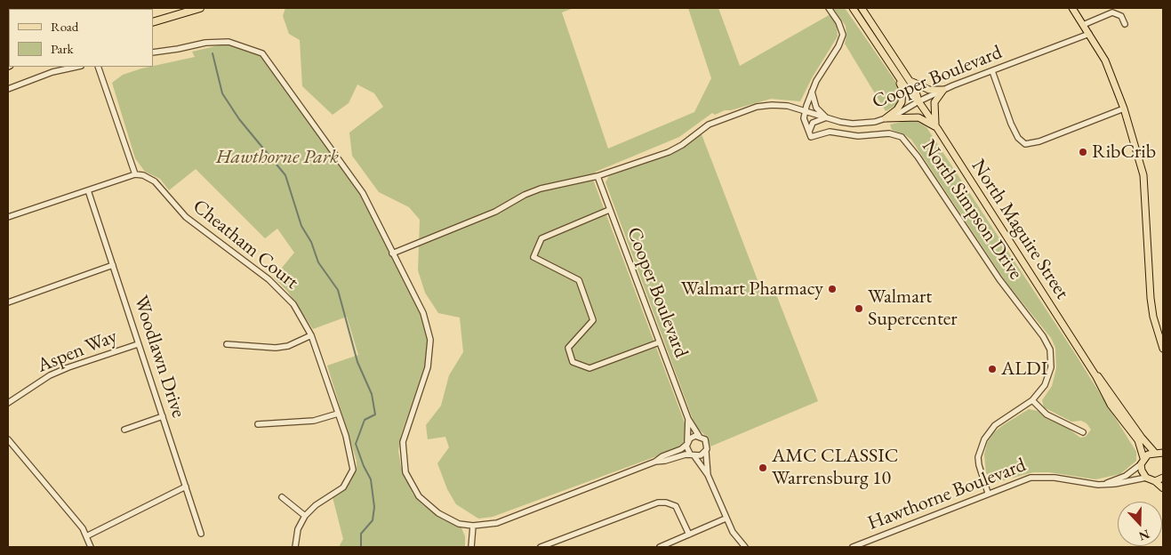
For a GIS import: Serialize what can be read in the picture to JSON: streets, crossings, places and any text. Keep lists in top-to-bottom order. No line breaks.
{"streets":{"main road":["North Maguire Street"],"street":["Cooper Boulevard","North Simpson Drive","Cheatham Court","Aspen Way","Woodlawn Drive","Hawthorne Boulevard"]},"crossings":[["Cooper Boulevard","North Maguire Street"],["North Simpson Drive","Hawthorne Boulevard"],["North Maguire Street","Hawthorne Boulevard"],["Aspen Way","Woodlawn Drive"]],"parks":["Hawthorne Park"],"places":["RibCrib","Walmart Pharmacy","Walmart Supercenter","ALDI","AMC CLASSIC Warrensburg 10"],"legend":["Road","Park"],"north":"bottom"}
